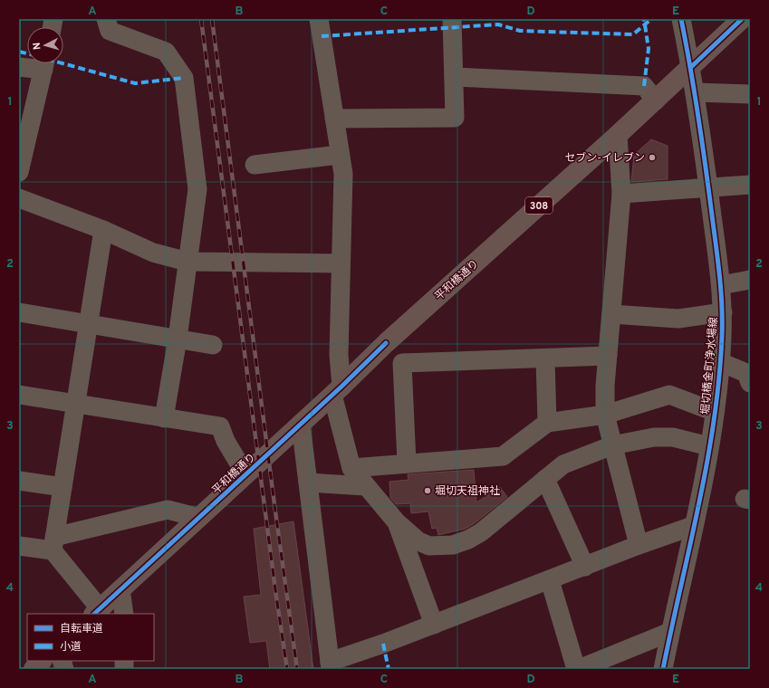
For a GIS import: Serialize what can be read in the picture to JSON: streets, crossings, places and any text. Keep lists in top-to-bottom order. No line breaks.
{"streets":{"main road":["308","平和橋通り"],"street":["堀切橋金町浄水場線"]},"crossings":[["平和橋通り","堀切橋金町浄水場線"]],"places":["セブン-イレブン","堀切天祖神社"],"legend":["自転車道","小道"],"north":"left","grid":{"columns":["A","B","C","D","E"],"rows":["1","2","3","4"]}}
